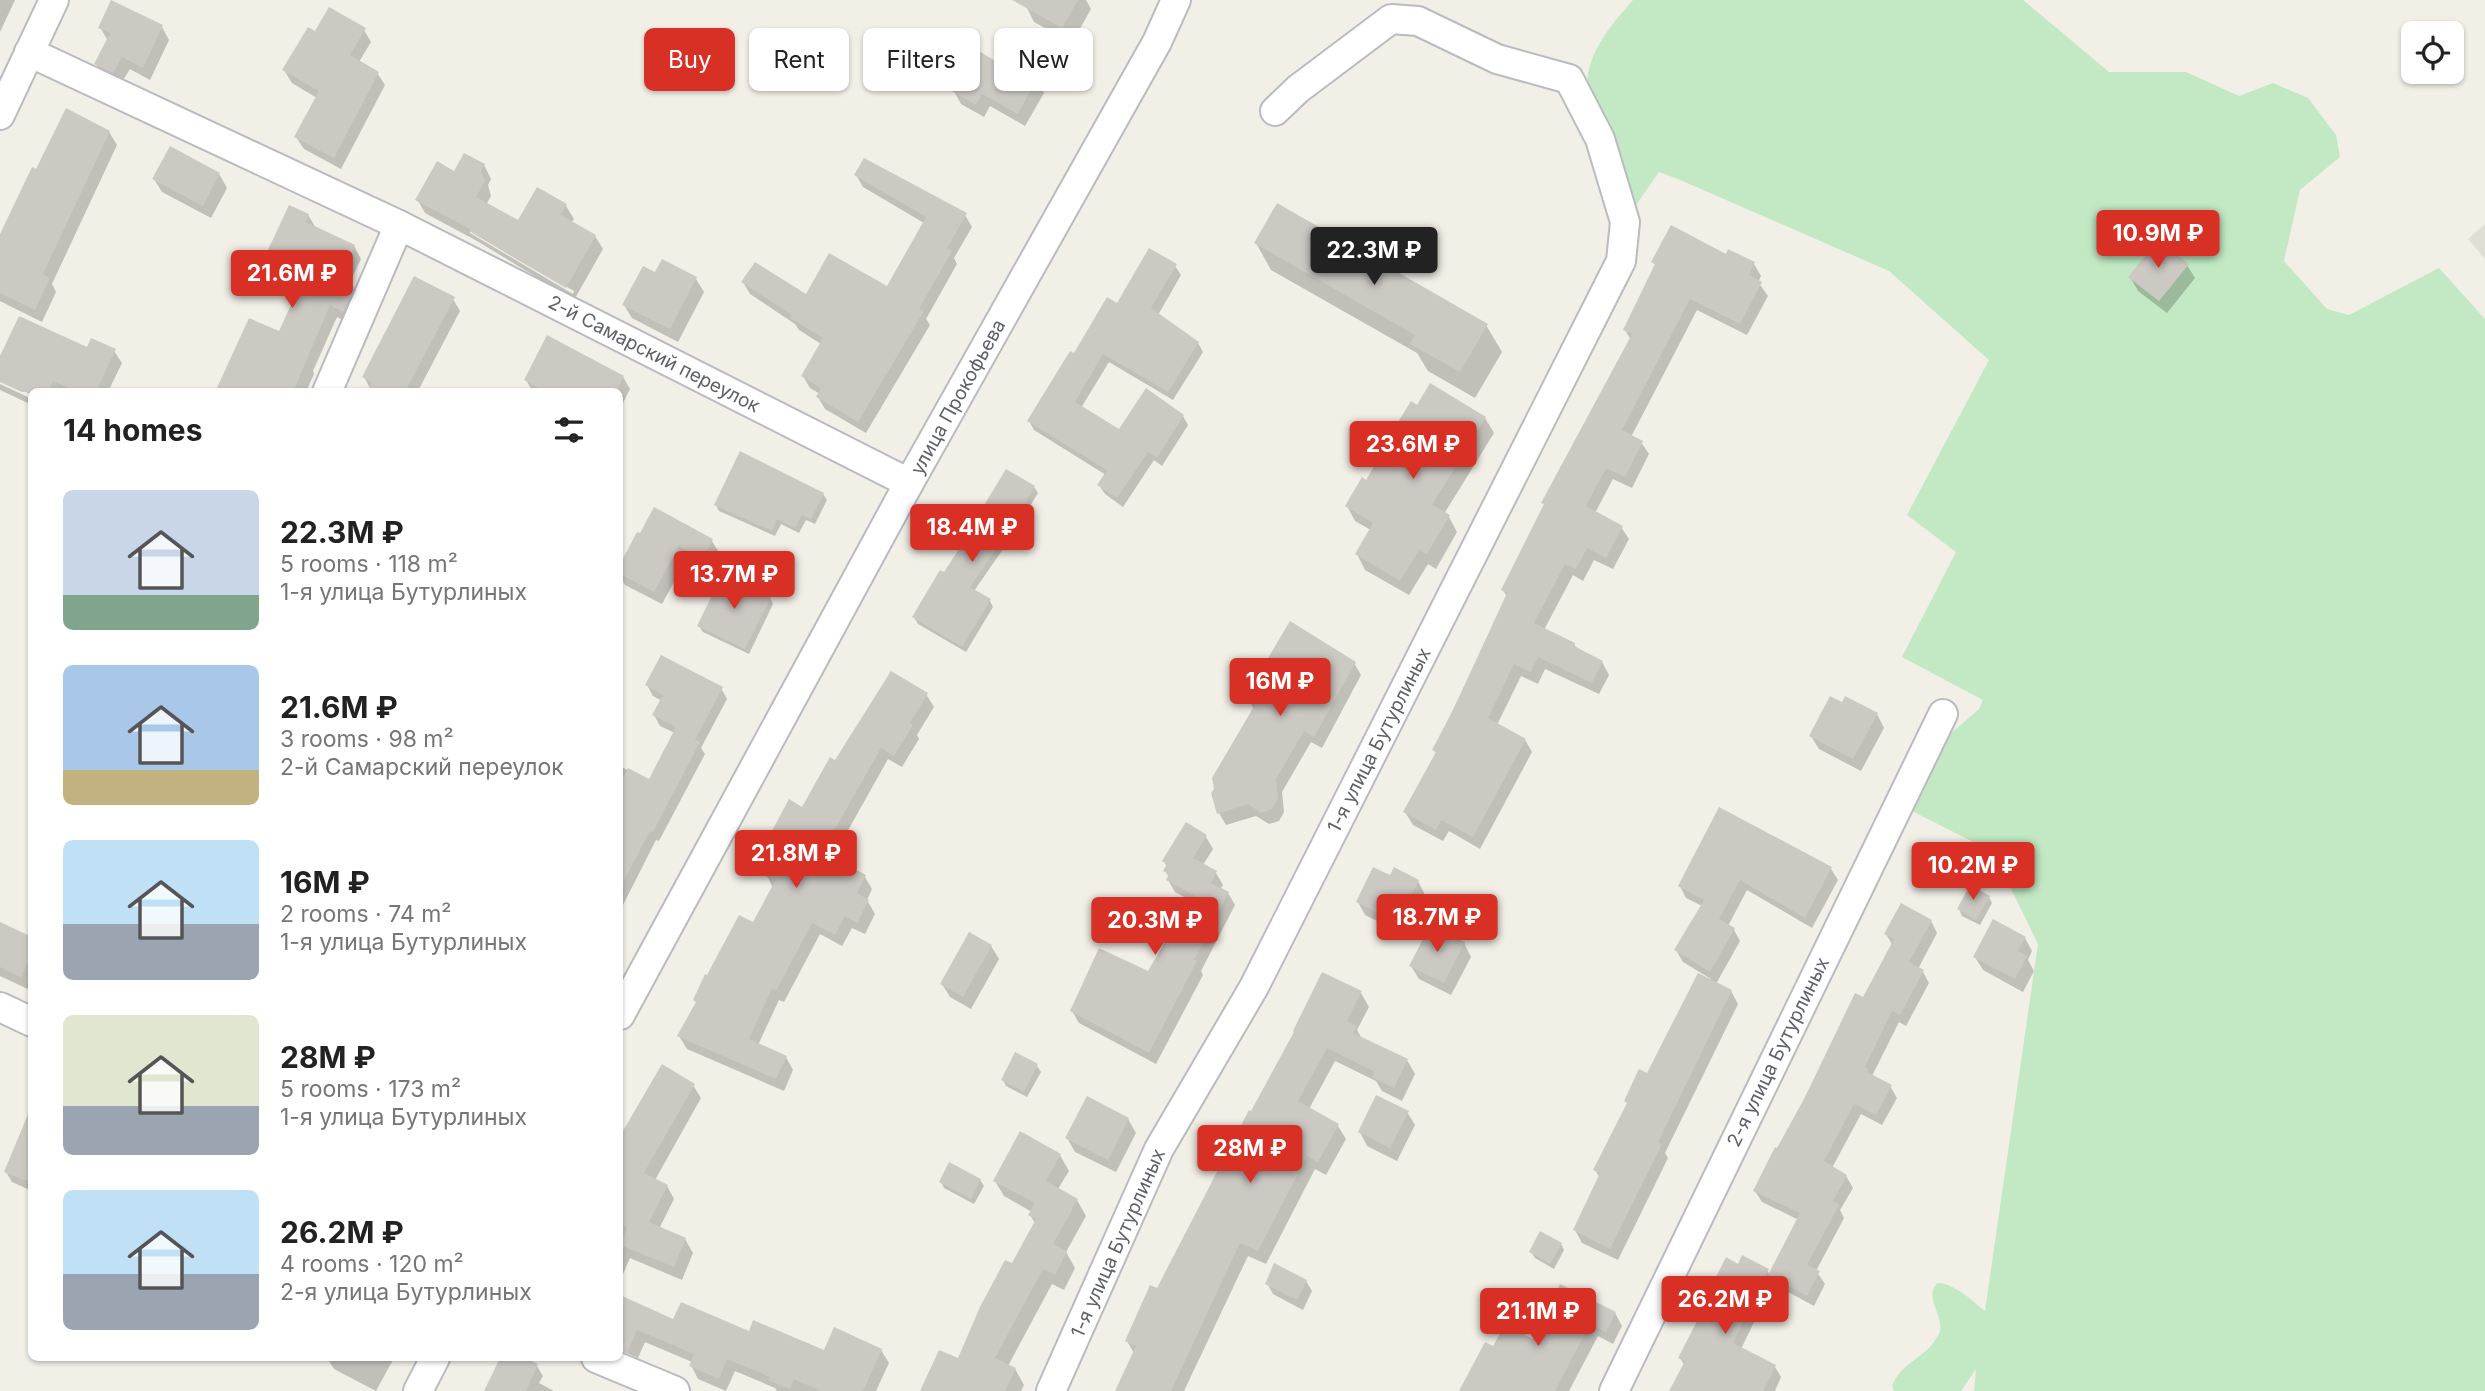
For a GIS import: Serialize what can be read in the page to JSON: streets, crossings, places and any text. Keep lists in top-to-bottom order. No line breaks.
{"streets":{"street":["2-й Самарский переулок","улица Прокофьева","1-я улица Бутурлиных","2-я улица Бутурлиных"]},"crossings":[["2-й Самарский переулок","улица Прокофьева"]],"page":{"chip":["Buy","Rent","Filters","New"],"price":["10.9M ₽","22.3M ₽","21.6M ₽","23.6M ₽","18.4M ₽","13.7M ₽","16M ₽","21.8M ₽","10.2M ₽","18.7M ₽","20.3M ₽","28M ₽","26.2M ₽","21.1M ₽"],"heading":"14 homes","list":[{"name":"22.3M ₽","note":"5 rooms · 118 m² · 1-я улица Бутурлиных"},{"name":"21.6M ₽","note":"3 rooms · 98 m² · 2-й Самарский переулок"},{"name":"16M ₽","note":"2 rooms · 74 m² · 1-я улица Бутурлиных"},{"name":"28M ₽","note":"5 rooms · 173 m² · 1-я улица Бутурлиных"},{"name":"26.2M ₽","note":"4 rooms · 120 m² · 2-я улица Бутурлиных"}]}}
